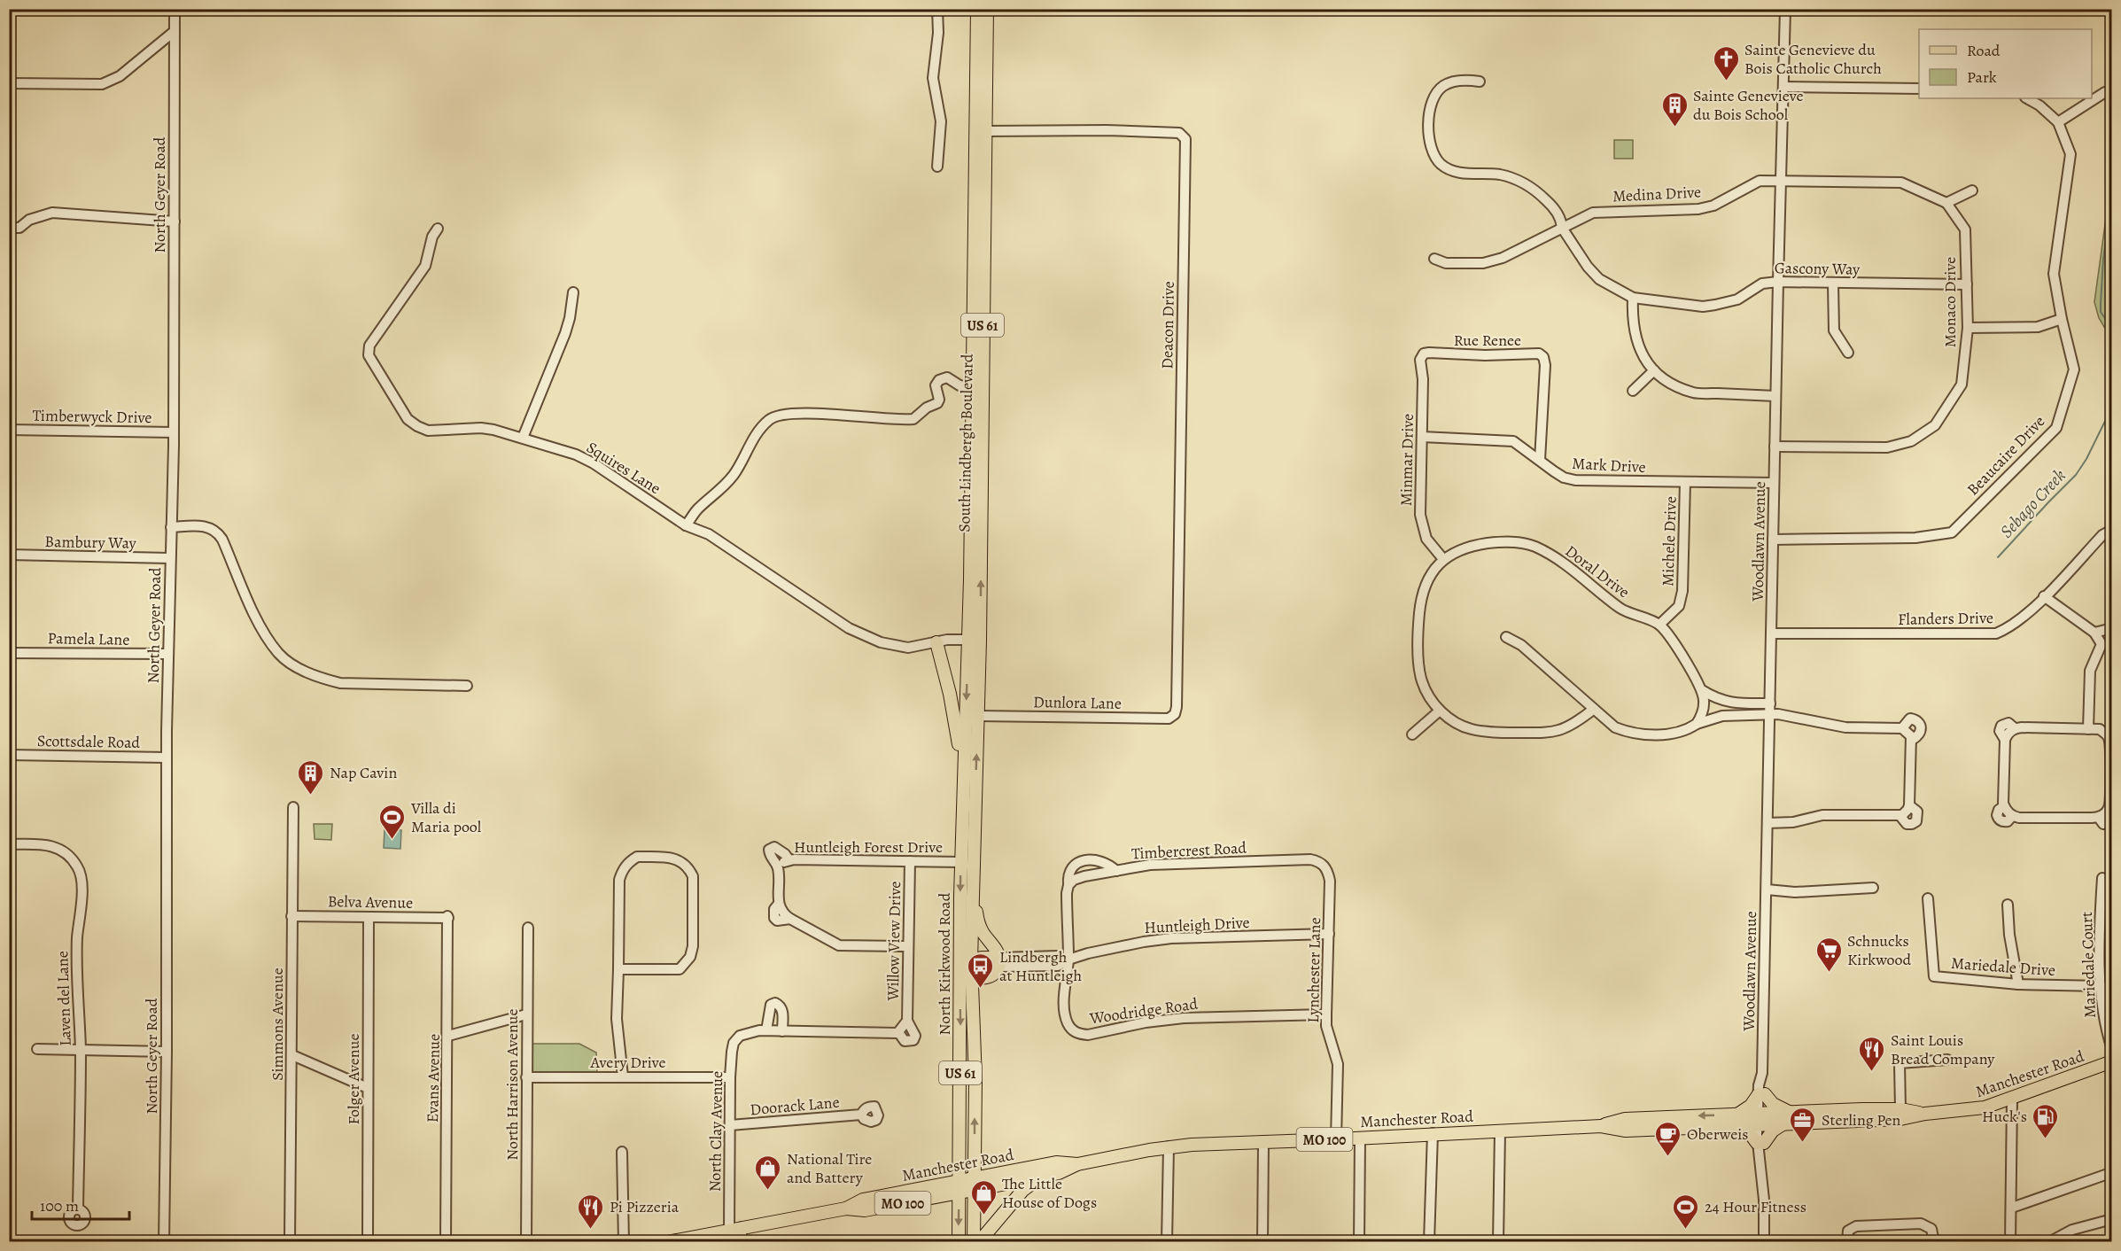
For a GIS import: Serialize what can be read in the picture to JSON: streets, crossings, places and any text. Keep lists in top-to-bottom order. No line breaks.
{"streets":{"main road":["US 61","South Lindbergh Boulevard","North Kirkwood Road","Manchester Road","MO 100"],"street":["Medina Drive","North Geyer Road","Gascony Way","Monaco Drive","Deacon Drive","Rue Renee","Timberwyck Drive","Beaucaire Drive","Minmar Drive","Mark Drive","Squires Lane","Michele Drive","Woodlawn Avenue","Bambury Way","Doral Drive","Flanders Drive","Pamela Lane","Dunlora Lane","Scottsdale Road","Huntleigh Forest Drive","Timbercrest Road","Belva Avenue","Huntleigh Drive","Willow View Drive","Mariedale Court","Mariedale Drive","Lynchester Lane","Laven del Lane","Woodridge Road","Simmons Avenue","Avery Drive","Evans Avenue","Folger Avenue","North Harrison Avenue","Doorack Lane","North Clay Avenue"]},"crossings":[["Medina Drive","Gascony Way"],["Medina Drive","Monaco Drive"],["Medina Drive","Woodlawn Avenue"],["North Geyer Road","Timberwyck Drive"],["North Geyer Road","Bambury Way"],["North Geyer Road","Pamela Lane"],["North Geyer Road","Scottsdale Road"],["Gascony Way","Monaco Drive"],["Gascony Way","Woodlawn Avenue"],["Monaco Drive","Woodlawn Avenue"],["Deacon Drive","South Lindbergh Boulevard"],["Deacon Drive","Dunlora Lane"],["Rue Renee","Minmar Drive"],["Rue Renee","Mark Drive"],["South Lindbergh Boulevard","Squires Lane"],["South Lindbergh Boulevard","Dunlora Lane"],["South Lindbergh Boulevard","North Kirkwood Road"],["Beaucaire Drive","Woodlawn Avenue"],["Minmar Drive","Mark Drive"],["Minmar Drive","Doral Drive"],["Mark Drive","Michele Drive"],["Mark Drive","Woodlawn Avenue"],["Michele Drive","Doral Drive"],["Woodlawn Avenue","Flanders Drive"],["Woodlawn Avenue","Manchester Road"],["Huntleigh Forest Drive","Willow View Drive"],["Huntleigh Forest Drive","North Kirkwood Road"],["Timbercrest Road","Lynchester Lane"],["Belva Avenue","Simmons Avenue"],["Belva Avenue","Evans Avenue"],["Belva Avenue","Folger Avenue"],["Huntleigh Drive","Lynchester Lane"],["Huntleigh Drive","Woodridge Road"],["North Kirkwood Road","Manchester Road"],["Mariedale Court","Mariedale Drive"],["Lynchester Lane","Woodridge Road"],["Lynchester Lane","Manchester Road"],["Avery Drive","North Harrison Avenue"],["Avery Drive","North Clay Avenue"],["Manchester Road","North Clay Avenue"],["Doorack Lane","North Clay Avenue"]],"water":["Sebago Creek"],"places":{"church":["Sainte Genevieve du Bois Catholic Church"],"building":["Sainte Genevieve du Bois School","Nap Cavin"],"sports":["Villa di Maria pool","24 Hour Fitness"],"supermarket":["Schnucks Kirkwood"],"bus stop":["Lindbergh at Huntleigh"],"restaurant":["Saint Louis Bread Company","Pi Pizzeria"],"fuel station":["Huck's"],"office":["Sterling Pen"],"cafe":["Oberweis"],"shop":["National Tire and Battery","The Little House of Dogs"]},"legend":["Road","Park"],"scale_bar":"100 m"}
